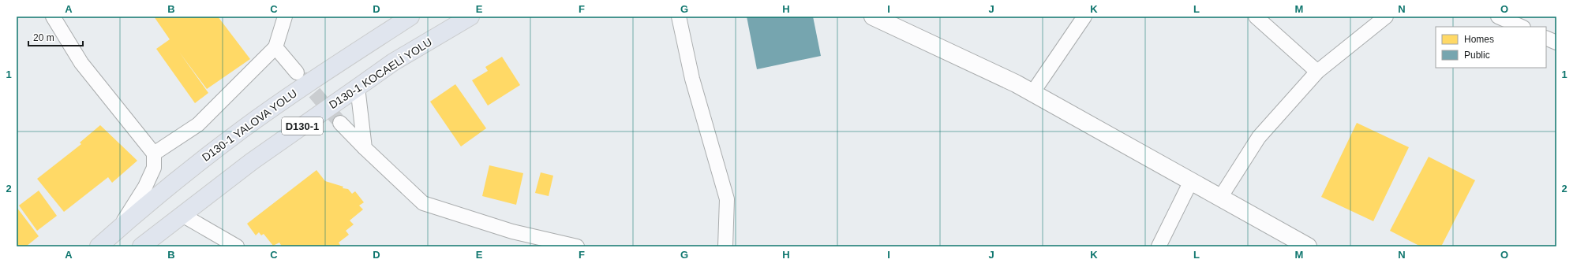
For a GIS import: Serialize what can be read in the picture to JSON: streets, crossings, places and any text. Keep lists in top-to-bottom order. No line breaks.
{"streets":{"highway":["D130-1 KOCAELİ YOLU","D130-1 YALOVA YOLU","D130-1"]},"legend":["Homes","Public"],"scale_bar":"20 m","grid":{"columns":["A","B","C","D","E","F","G","H","I","J","K","L","M","N","O"],"rows":["1","2"]}}
